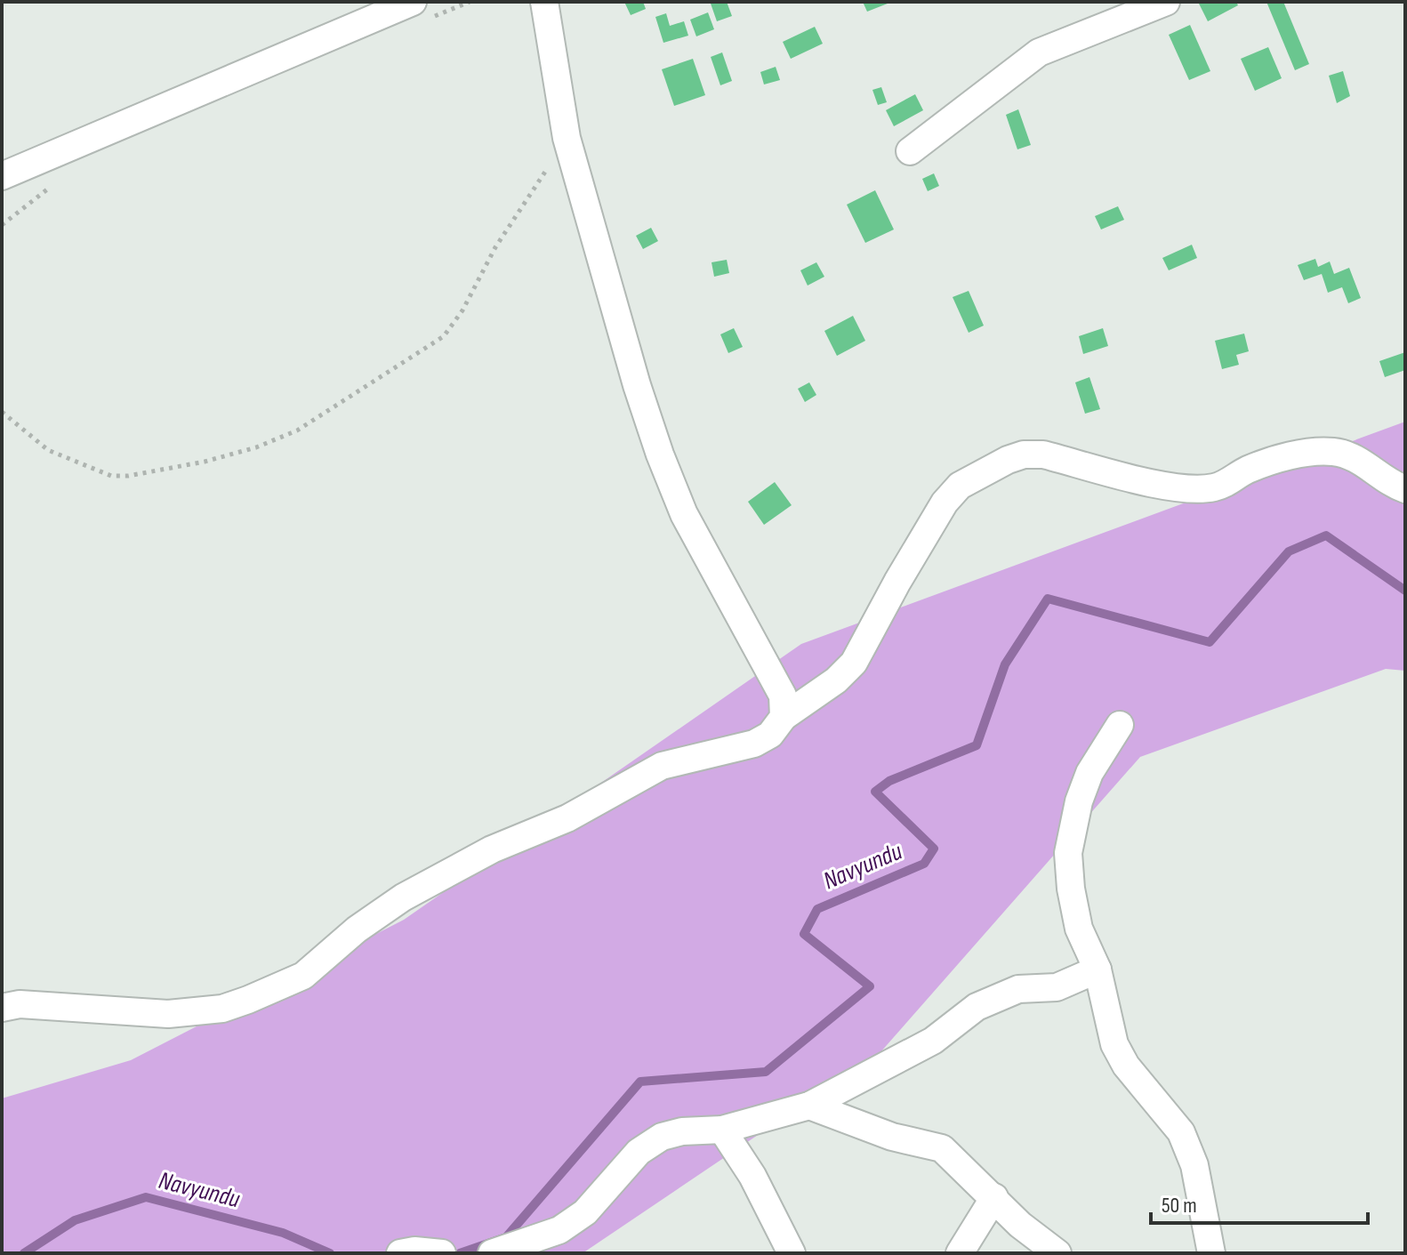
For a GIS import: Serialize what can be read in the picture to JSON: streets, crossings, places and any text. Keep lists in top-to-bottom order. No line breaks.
{"water":["Navyundu"],"scale_bar":"50 m"}
